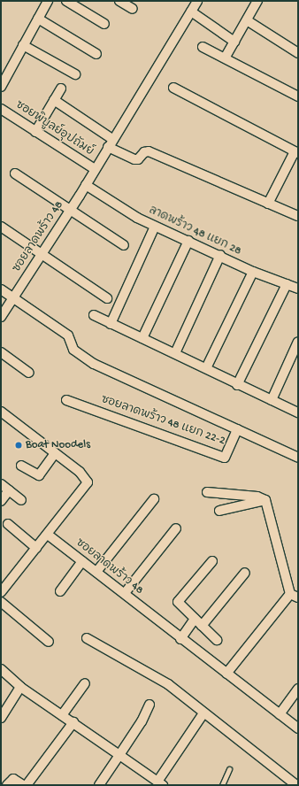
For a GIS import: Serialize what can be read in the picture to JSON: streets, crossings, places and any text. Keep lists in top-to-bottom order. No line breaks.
{"streets":{"street":["ซอยพิบูลย์อุปถัมย์","ลาดพร้าว 48 แยก 28","ซอยลาดพร้าว 48","ซอยลาดพร้าว 48 แยก 22-2"]},"crossings":[["ซอยพิบูลย์อุปถัมย์","ซอยลาดพร้าว 48"],["ลาดพร้าว 48 แยก 28","ซอยลาดพร้าว 48"]],"places":["Boat Noodels"]}
